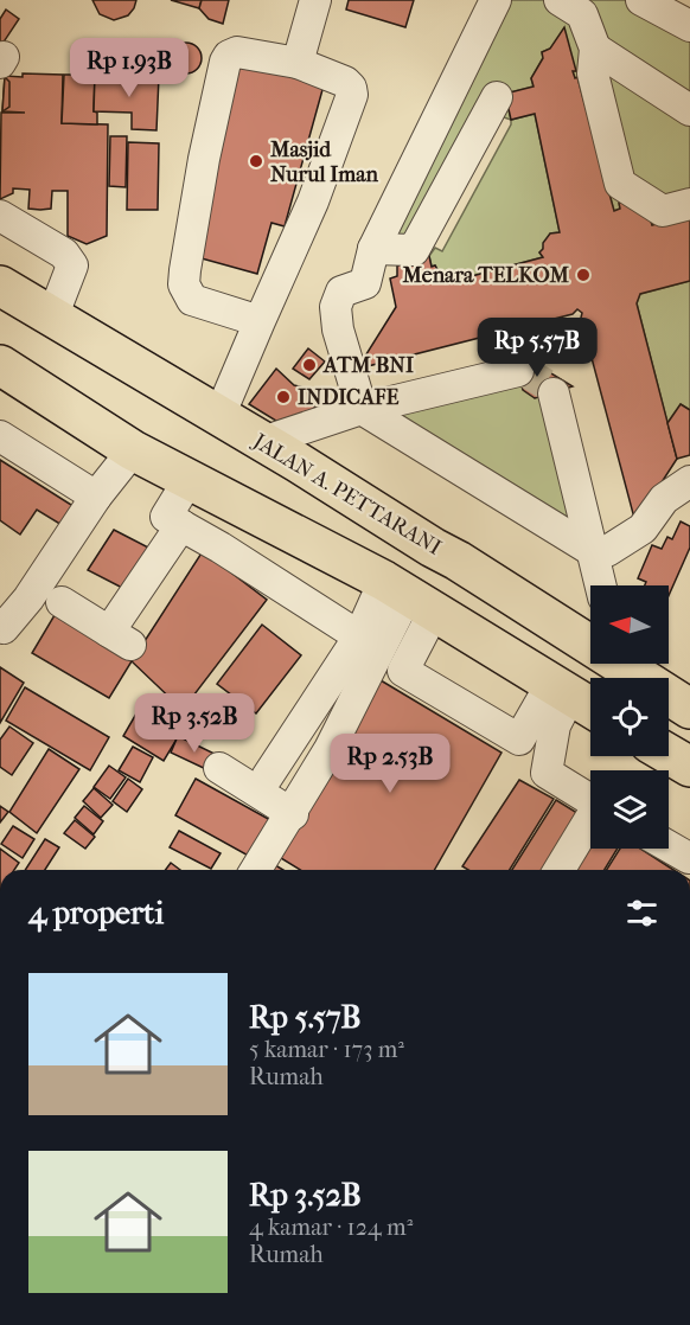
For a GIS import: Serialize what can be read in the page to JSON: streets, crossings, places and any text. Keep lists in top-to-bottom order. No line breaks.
{"streets":{"highway":["JALAN A. PETTARANI"]},"places":["Masjid Nurul Iman","Menara TELKOM","ATM BNI","INDICAFE"],"north":"left","page":{"price":["Rp 1.93B","Rp 5.57B","Rp 3.52B","Rp 2.53B"],"heading":"4 properti","list":[{"name":"Rp 5.57B","note":"5 kamar · 173 m² · Rumah"},{"name":"Rp 3.52B","note":"4 kamar · 124 m² · Rumah"}]}}
